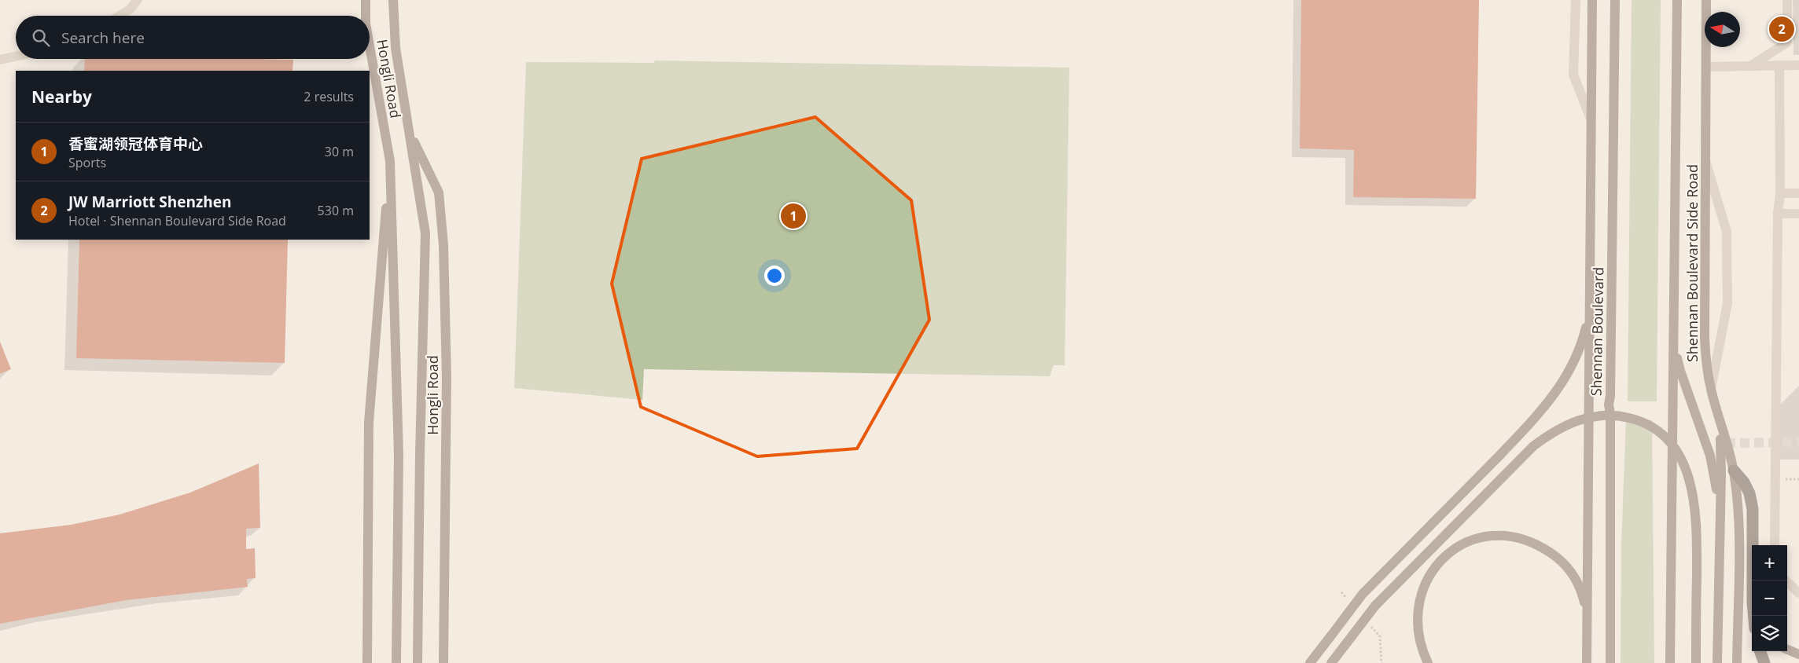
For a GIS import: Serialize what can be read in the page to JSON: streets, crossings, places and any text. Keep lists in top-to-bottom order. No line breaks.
{"streets":{"main road":["Hongli Road","Shennan Boulevard Side Road","Shennan Boulevard"]},"north":"left","page":{"pins":["2","1"],"search":"Search here","heading":["Nearby","2 results"],"list":[{"mark":"1","name":"香蜜湖领冠体育中心","note":"Sports","value":"30 m"},{"mark":"2","name":"JW Marriott Shenzhen","note":"Hotel · Shennan Boulevard Side Road","value":"530 m"}],"map_buttons":["+","−"]}}
